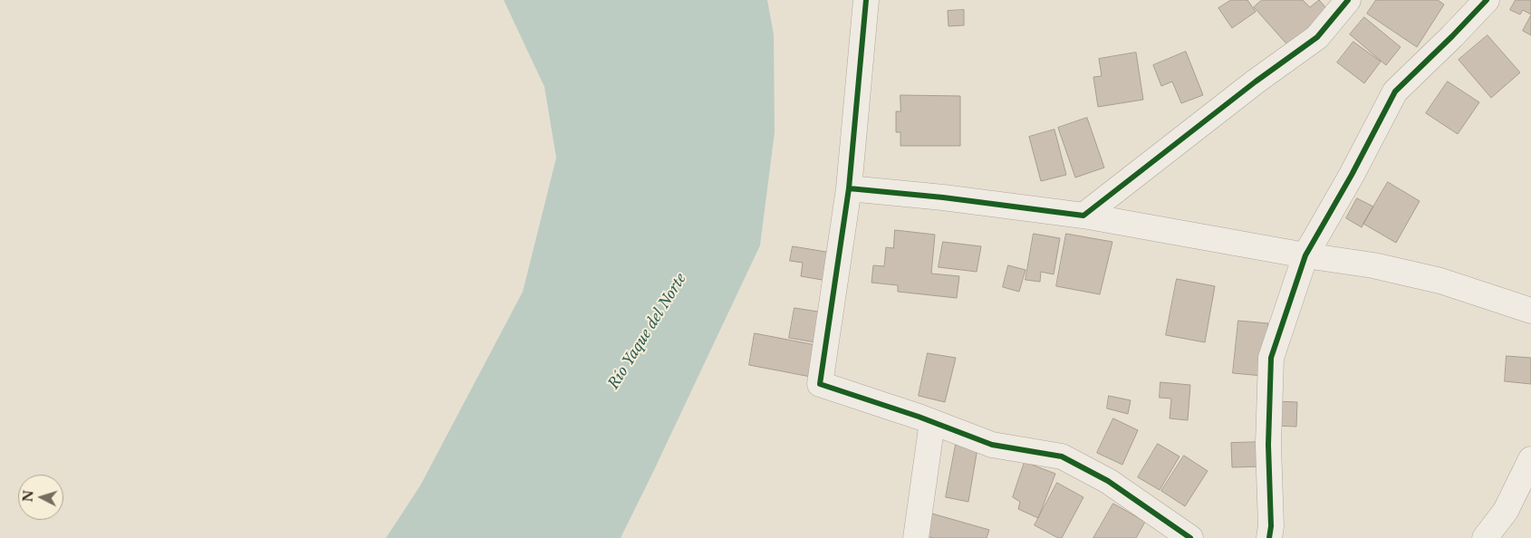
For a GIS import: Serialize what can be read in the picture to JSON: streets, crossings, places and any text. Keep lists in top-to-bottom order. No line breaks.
{"water":["Río Yaque del Norte"],"north":"left"}
